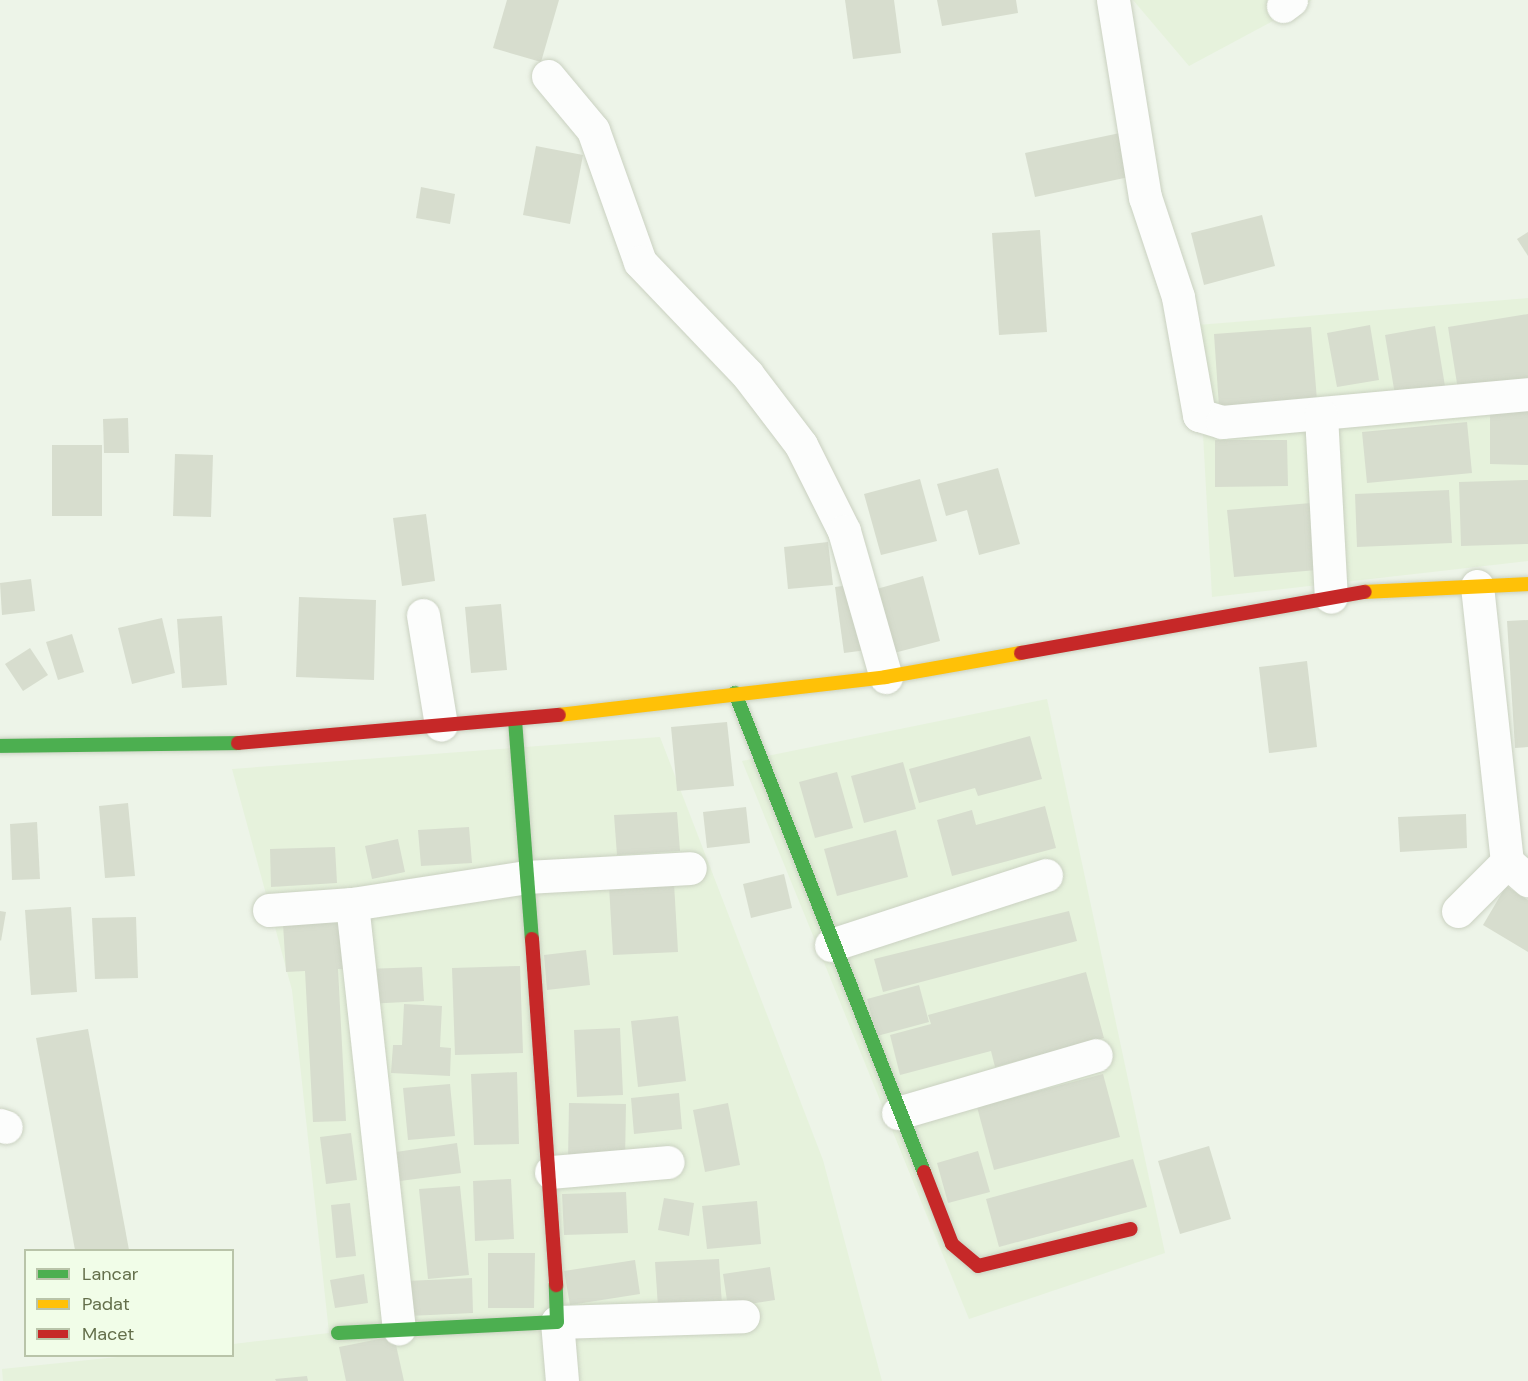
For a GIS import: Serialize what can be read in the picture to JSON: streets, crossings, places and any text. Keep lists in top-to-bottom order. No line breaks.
{"legend":["Lancar","Padat","Macet"]}
